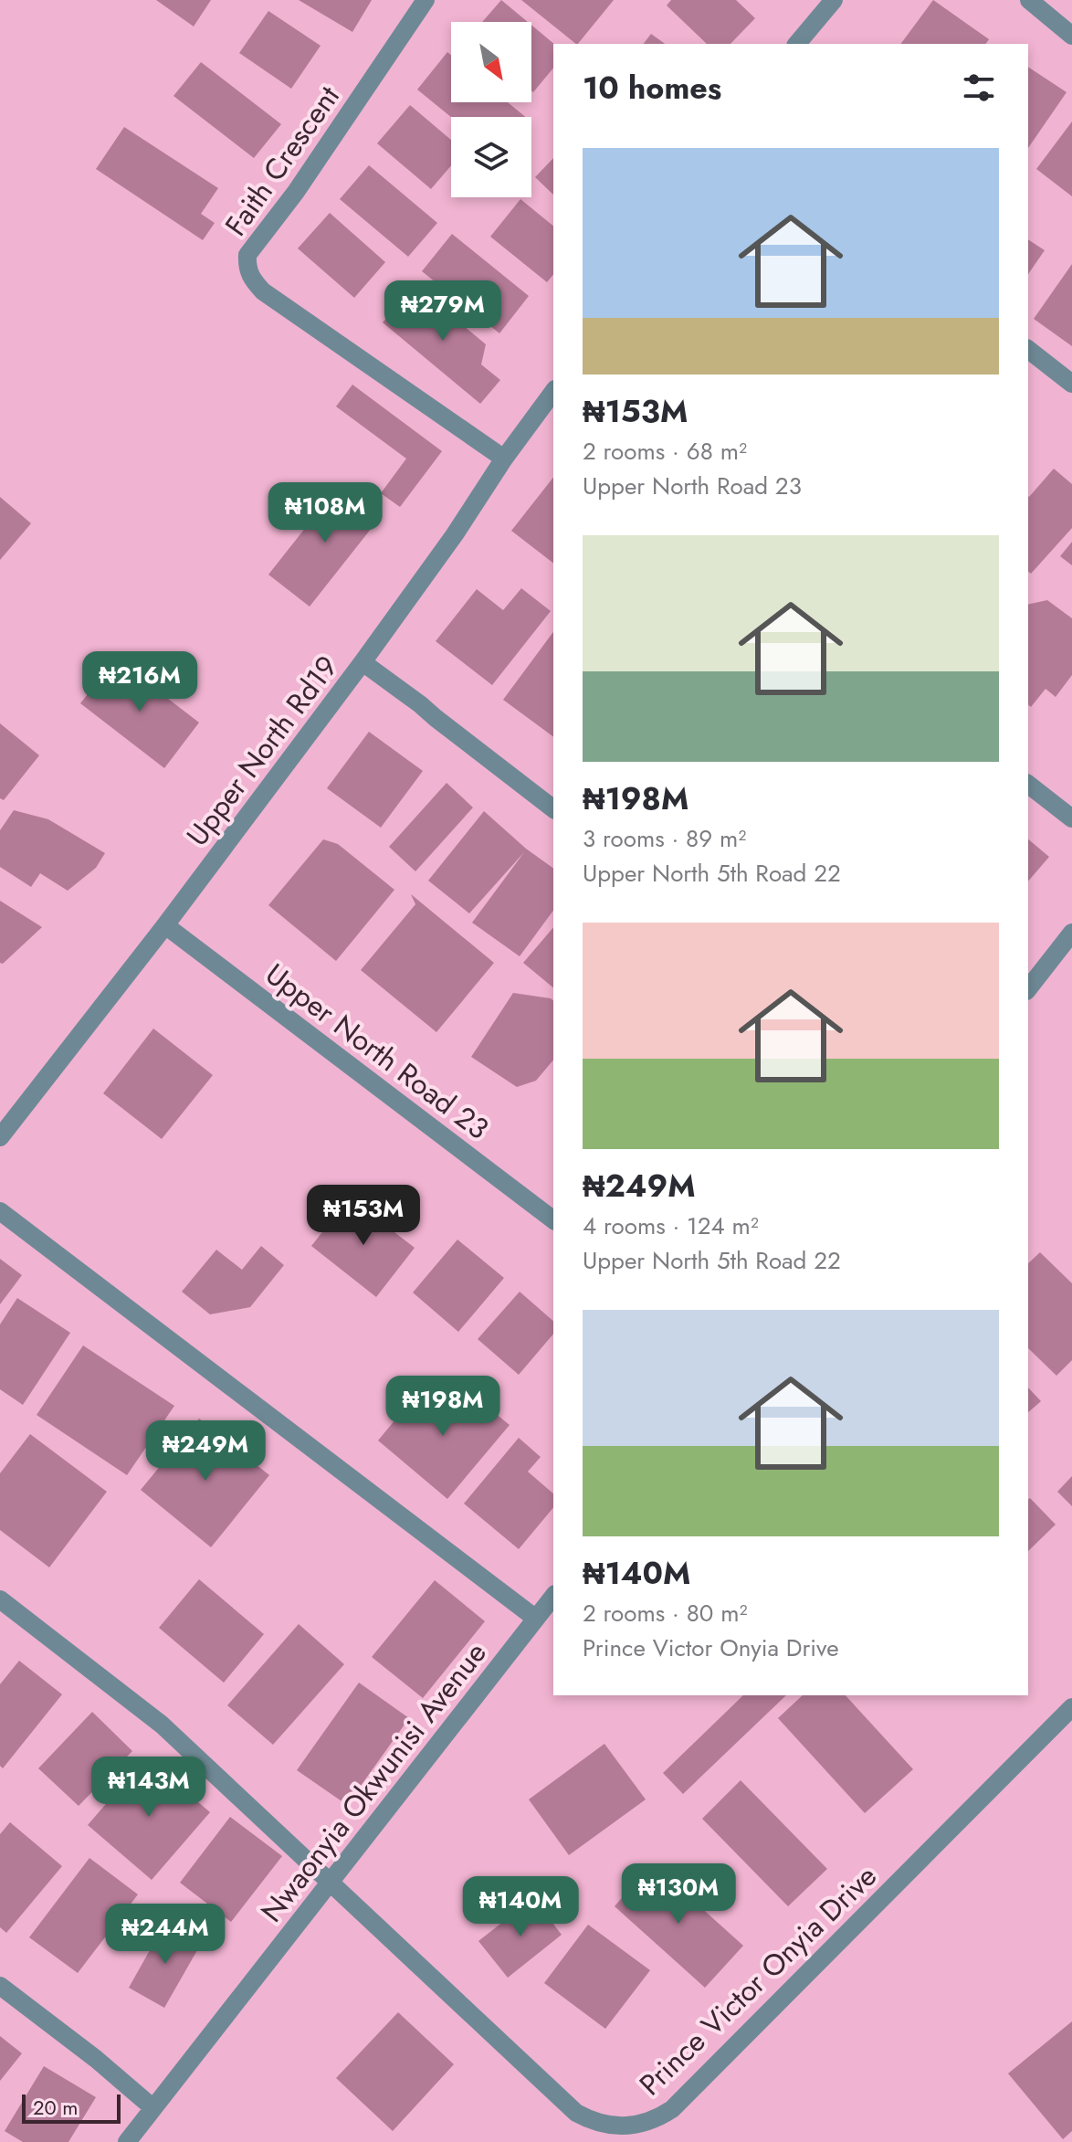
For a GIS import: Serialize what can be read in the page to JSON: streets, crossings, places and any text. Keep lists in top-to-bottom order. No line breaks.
{"streets":{"street":["Faith Crescent","Upper North Rd19","Upper North Road 23","Nwaonyia Okwunisi Avenue","Prince Victor Onyia Drive"]},"crossings":[["Faith Crescent","Upper North Rd19"],["Upper North Rd19","Upper North Road 23"],["Nwaonyia Okwunisi Avenue","Prince Victor Onyia Drive"]],"scale_bar":"20 m","north":"bottom right","page":{"heading":"10 homes","list":[{"name":"₦153M","note":"2 rooms · 68 m² · Upper North Road 23"},{"name":"₦198M","note":"3 rooms · 89 m² · Upper North 5th Road 22"},{"name":"₦249M","note":"4 rooms · 124 m² · Upper North 5th Road 22"},{"name":"₦140M","note":"2 rooms · 80 m² · Prince Victor Onyia Drive"}],"price":["₦279M","₦108M","₦216M","₦153M","₦198M","₦249M","₦143M","₦130M","₦140M","₦244M"],"scale":"20 m"}}
